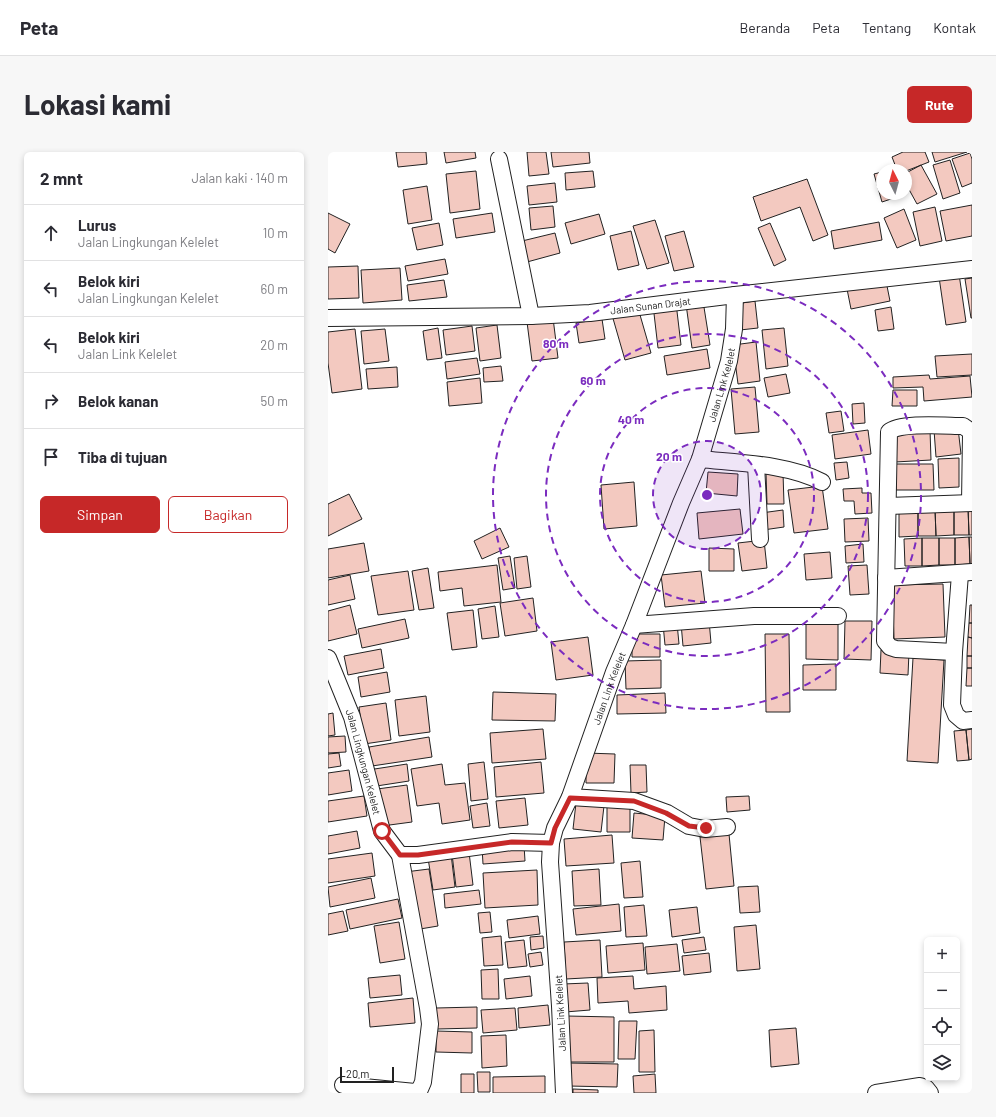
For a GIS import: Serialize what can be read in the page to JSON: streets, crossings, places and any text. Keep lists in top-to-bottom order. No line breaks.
{"streets":{"street":["Jalan Sunan Drajat","Jalan Link Kelelet","Jalan Lingkungan Kelelet"]},"crossings":[["Jalan Sunan Drajat","Jalan Link Kelelet"]],"scale_bar":"20 m","north":"top","page":{"header":"Peta","nav":["Beranda","Peta","Tentang","Kontak"],"buttons":["Rute",["Simpan","Bagikan"]],"title":"Lokasi kami","heading":["2 mnt","Jalan kaki · 140 m"],"list":[["Lurus","Jalan Lingkungan Kelelet","10 m"],["Belok kiri","Jalan Lingkungan Kelelet","60 m"],["Belok kiri","Jalan Link Kelelet","20 m"],["Belok kanan","50 m"],"Tiba di tujuan"],"map_buttons":["+","−"],"scale":"20 m"},"rings":["80 m","60 m","40 m","20 m"]}
